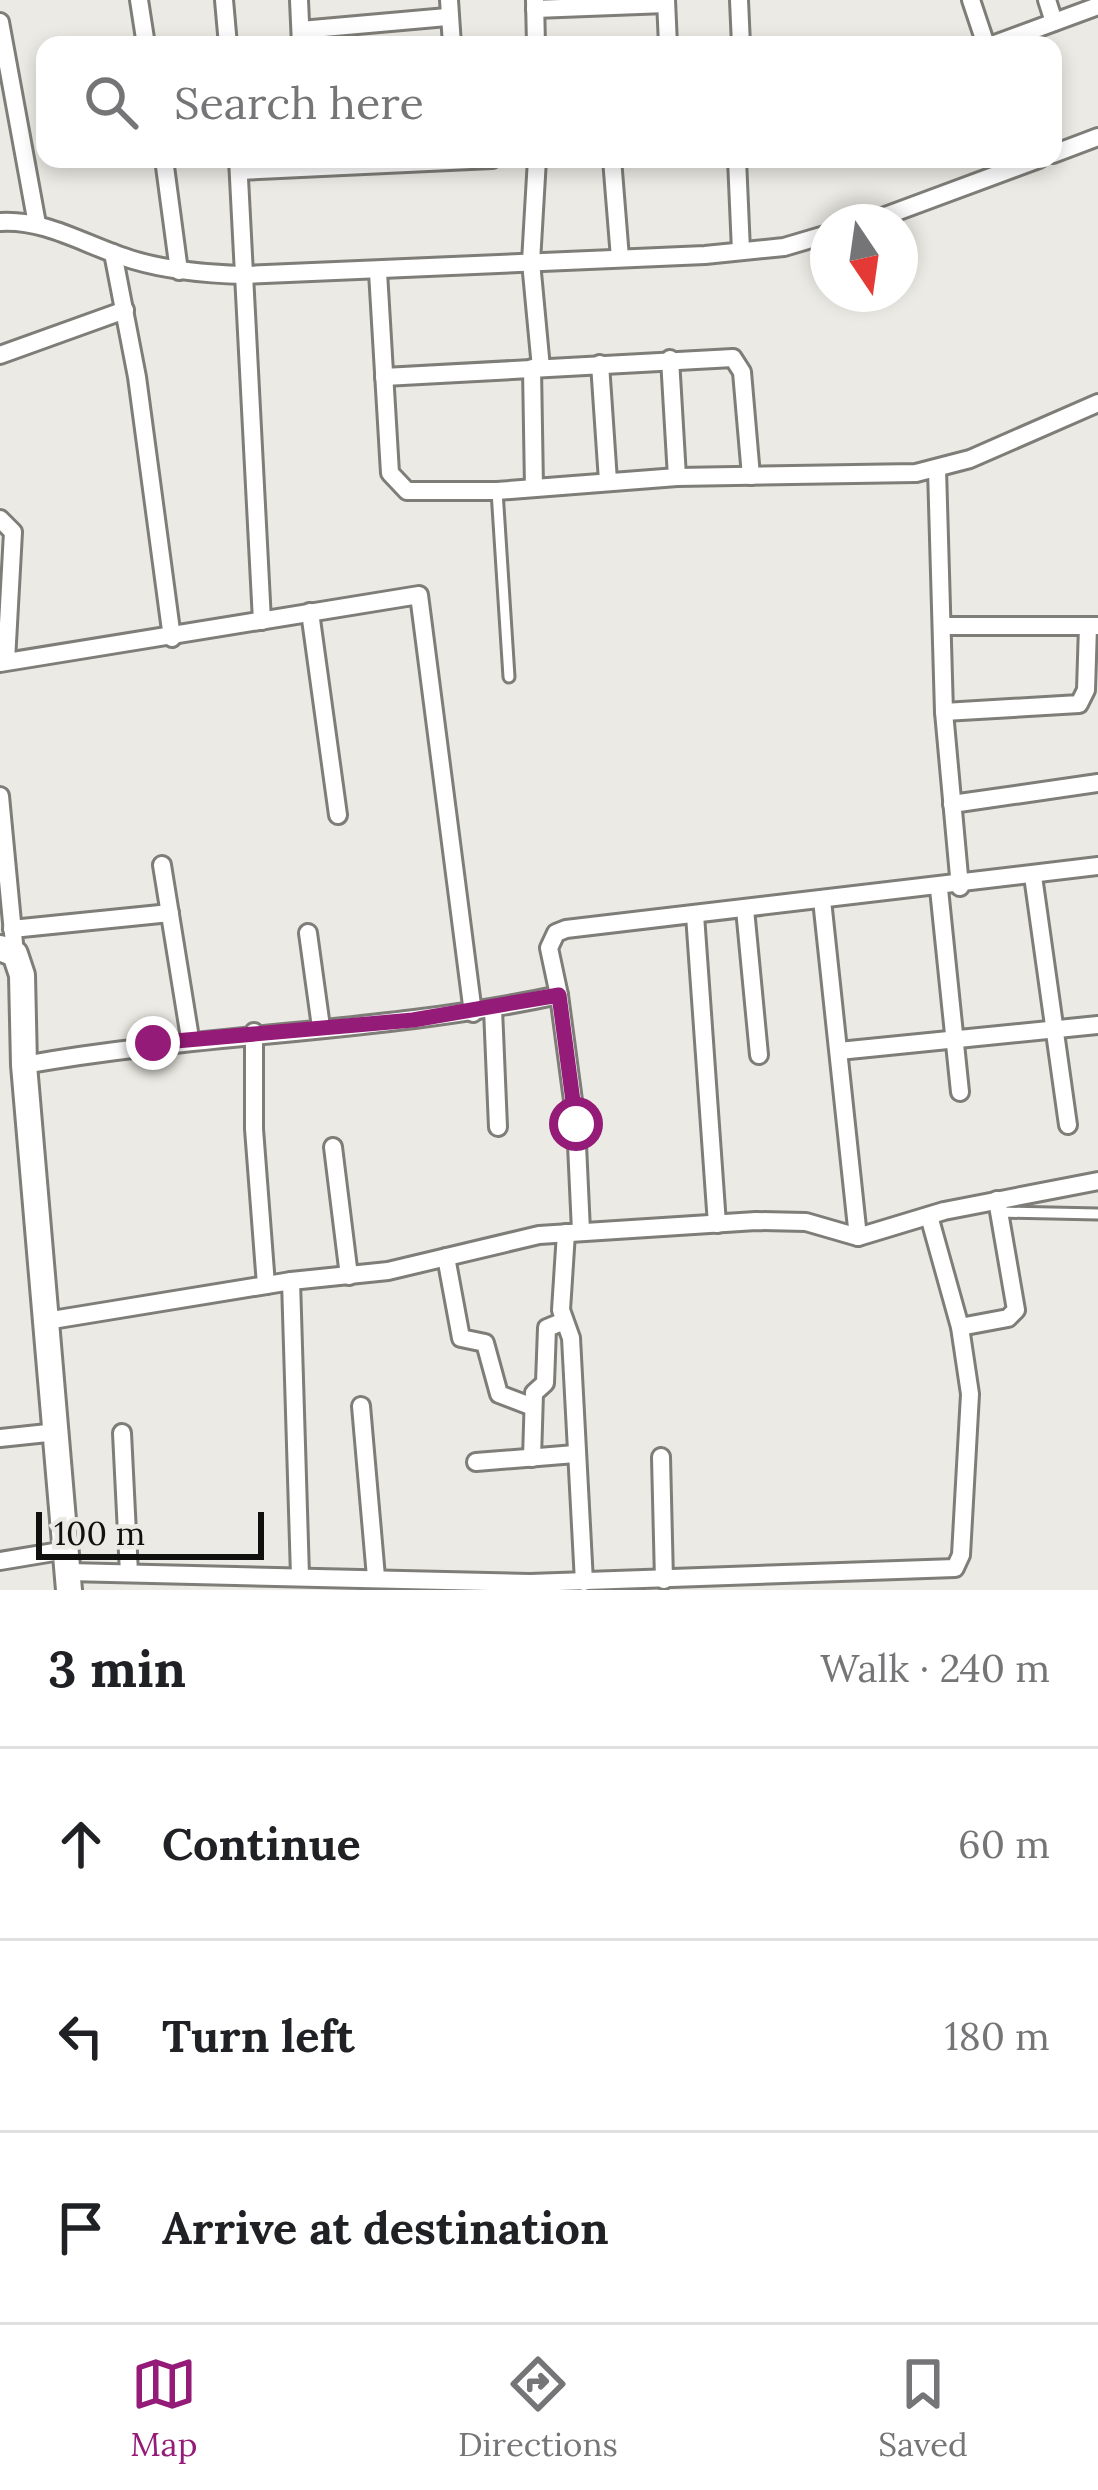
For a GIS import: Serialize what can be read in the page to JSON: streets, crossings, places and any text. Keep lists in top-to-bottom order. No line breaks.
{"scale_bar":"100 m","north":"bottom","page":{"search":"Search here","scale":"100 m","heading":["3 min","Walk · 240 m"],"list":[["Continue","60 m"],["Turn left","180 m"],"Arrive at destination"],"nav":["Map","Directions","Saved"]}}
